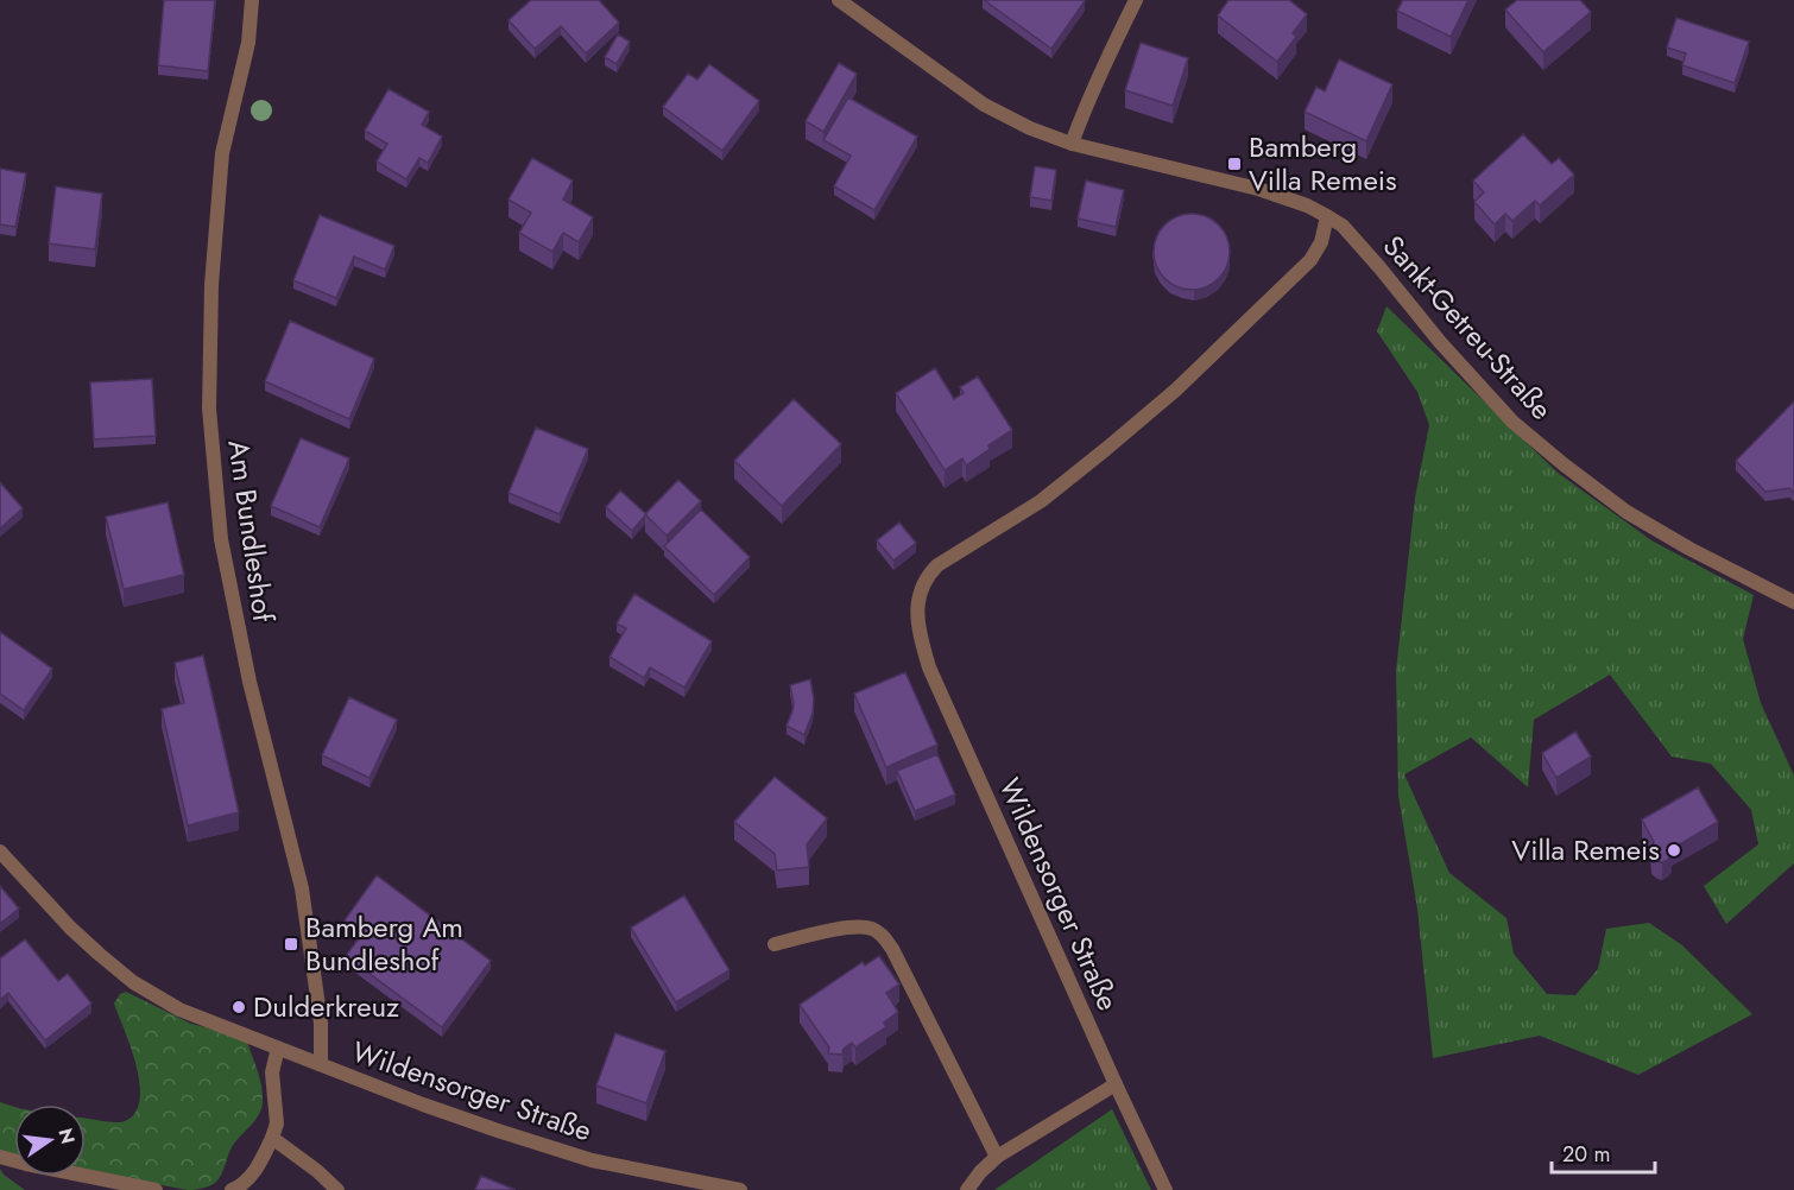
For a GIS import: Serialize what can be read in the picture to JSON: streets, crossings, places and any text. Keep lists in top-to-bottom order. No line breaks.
{"streets":{"street":["Sankt-Getreu-Straße","Am Bundleshof","Wildensorger Straße"]},"crossings":[["Sankt-Getreu-Straße","Wildensorger Straße"],["Am Bundleshof","Wildensorger Straße"]],"places":{"transit":["Bamberg Villa Remeis","Bamberg Am Bundleshof"],"other":["Villa Remeis","Dulderkreuz"]},"scale_bar":"20 m","north":"right"}
